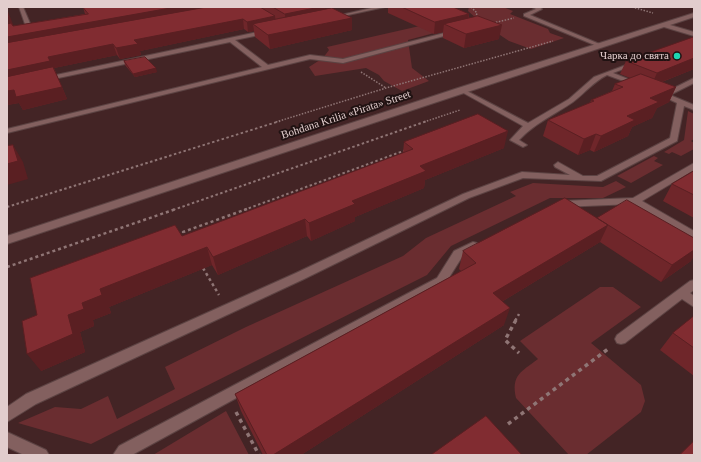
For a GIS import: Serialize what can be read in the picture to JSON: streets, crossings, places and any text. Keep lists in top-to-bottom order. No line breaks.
{"streets":{"street":["Bohdana Krilia «Pirata» Street"]},"places":["Чарка до свята"]}
